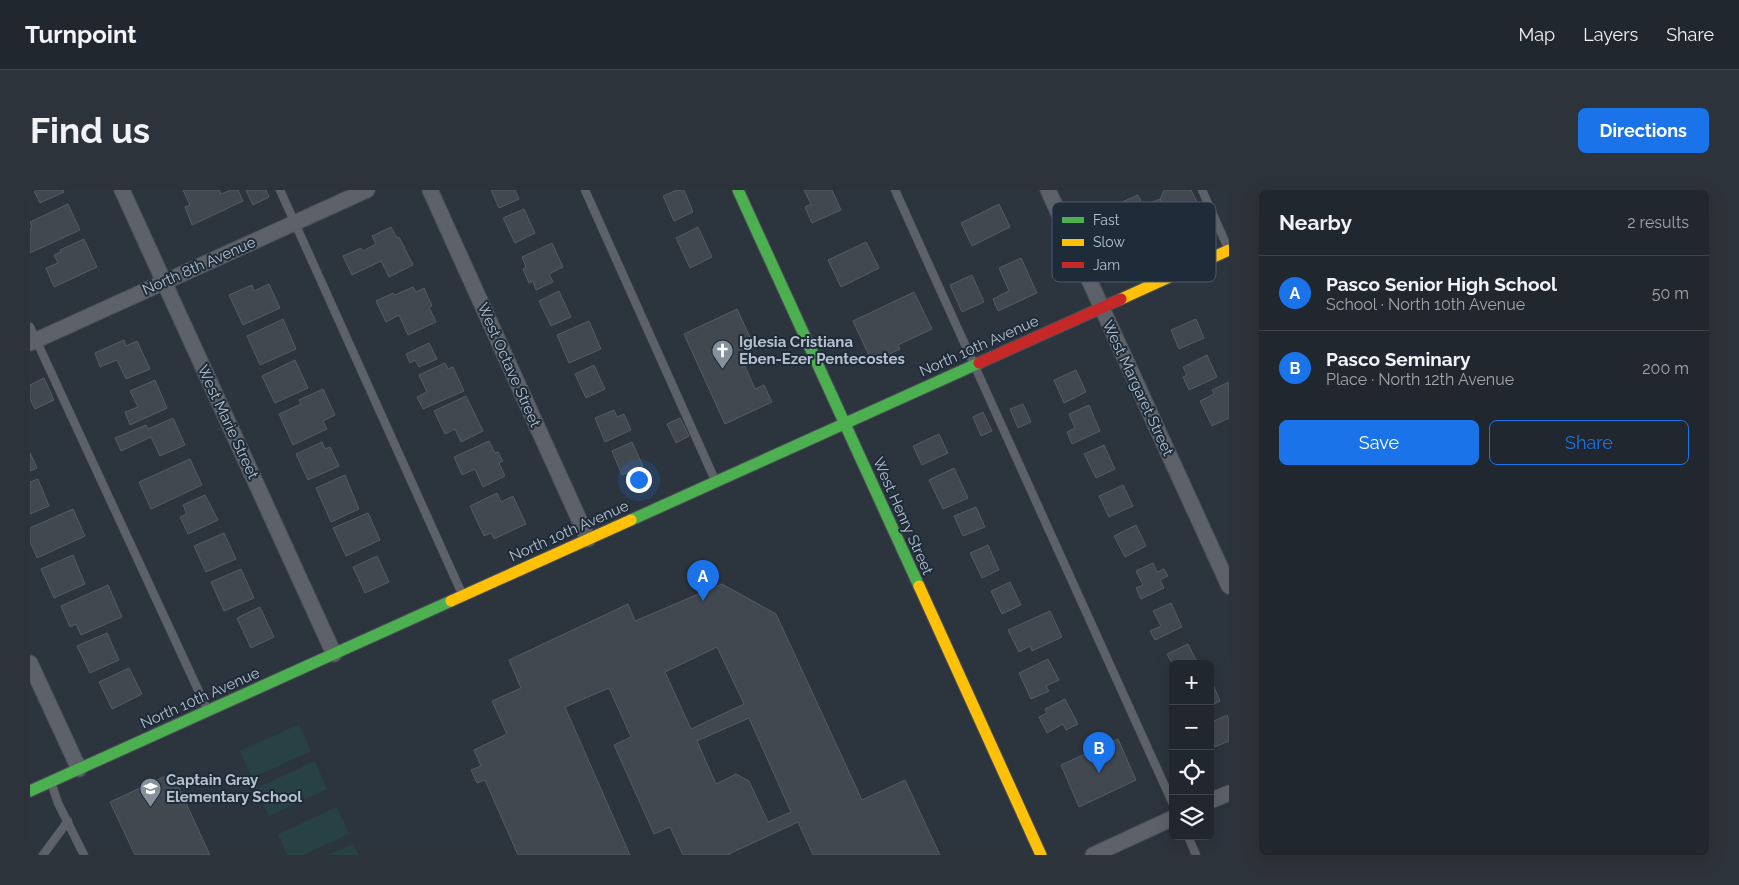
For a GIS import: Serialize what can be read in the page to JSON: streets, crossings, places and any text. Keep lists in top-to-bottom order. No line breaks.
{"streets":{"street":["North 8th Avenue","North 10th Avenue","West Octave Street","West Margaret Street","West Marie Street","West Henry Street"]},"crossings":[["North 8th Avenue","West Marie Street"],["North 10th Avenue","West Octave Street"],["North 10th Avenue","West Margaret Street"],["North 10th Avenue","West Marie Street"],["North 10th Avenue","West Henry Street"]],"places":{"church":["Iglesia Cristiana Eben-Ezer Pentecostes"],"school or university":["Captain Gray Elementary School"]},"legend":["Fast","Slow","Jam"],"page":{"header":"Turnpoint","nav":["Map","Layers","Share"],"buttons":["Directions",["Save","Share"]],"title":"Find us","heading":["Nearby","2 results"],"list":[{"mark":"A","name":"Pasco Senior High School","note":"School · North 10th Avenue","value":"50 m"},{"mark":"B","name":"Pasco Seminary","note":"Place · North 12th Avenue","value":"200 m"}],"pins":["A","B"],"map_buttons":["+","−"]}}
